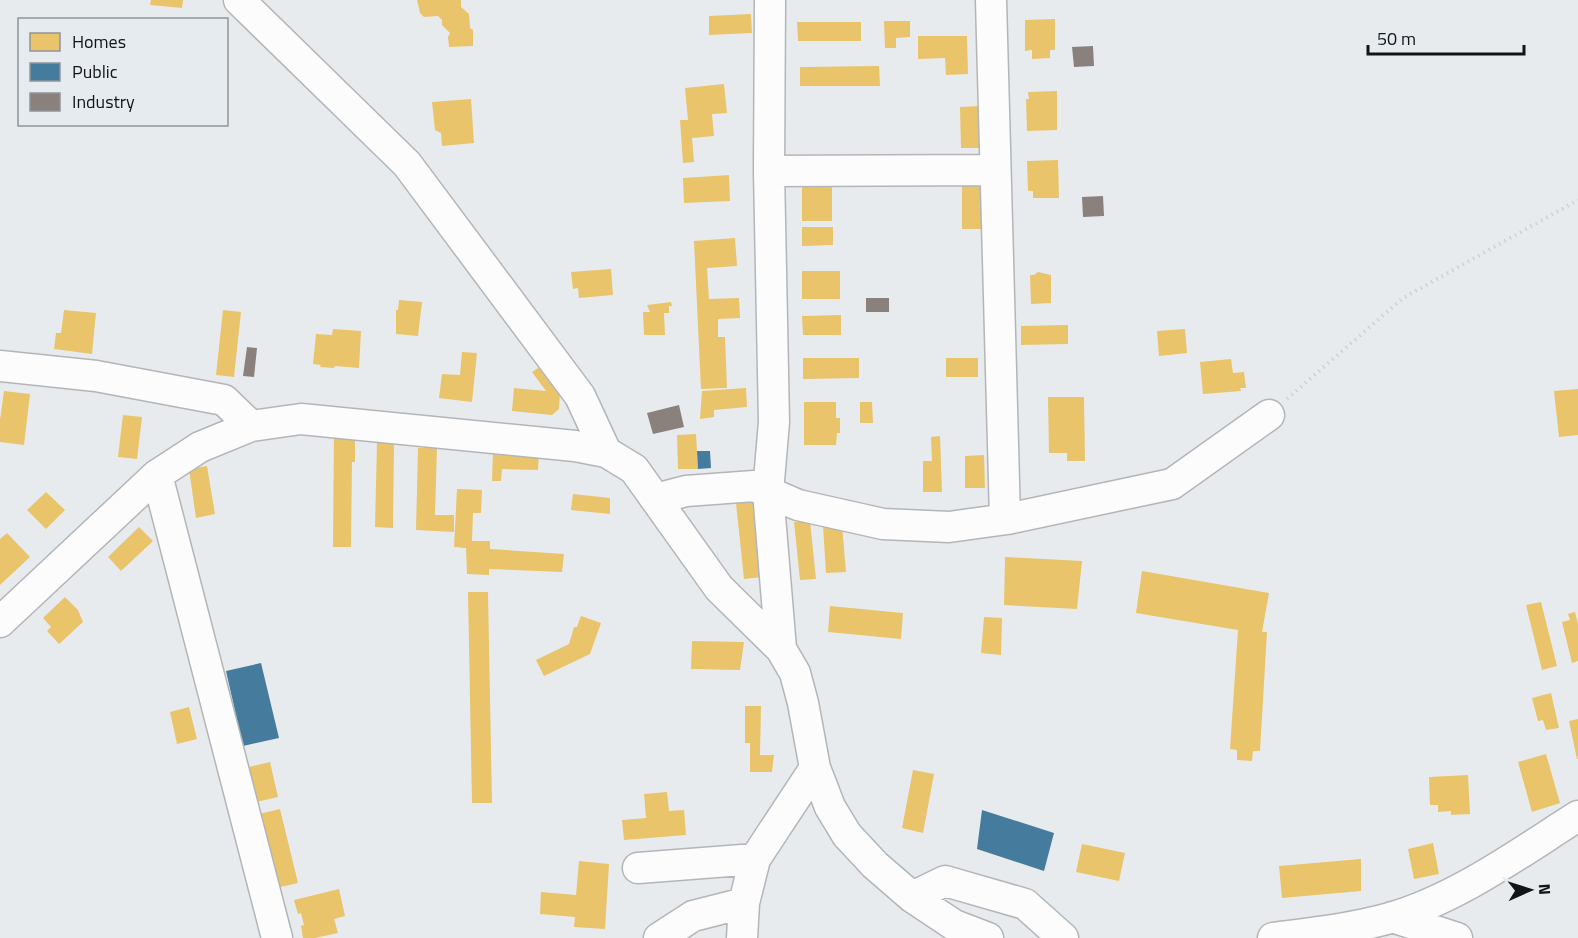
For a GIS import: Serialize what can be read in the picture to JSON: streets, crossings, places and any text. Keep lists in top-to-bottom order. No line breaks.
{"legend":["Homes","Public","Industry"],"scale_bar":"50 m","north":"right"}
